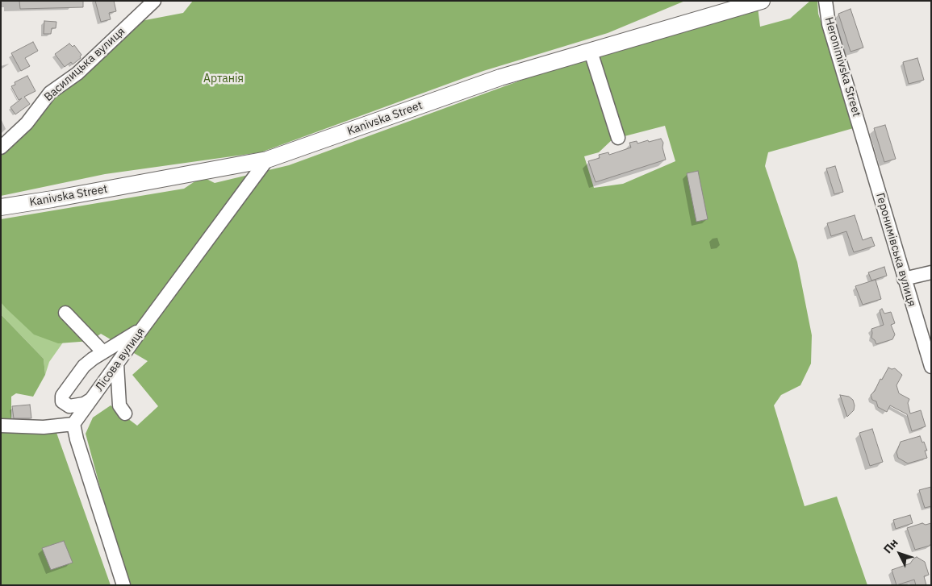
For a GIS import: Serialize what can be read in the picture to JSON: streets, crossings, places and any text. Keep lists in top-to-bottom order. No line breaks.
{"streets":{"main road":["Kanivska Street"],"street":["Василицька вулиця","Геронимівська вулиця","Лісова вулиця"]},"crossings":[["Kanivska Street","Лісова вулиця"]],"parks":["Артанія"],"north":"top left"}
